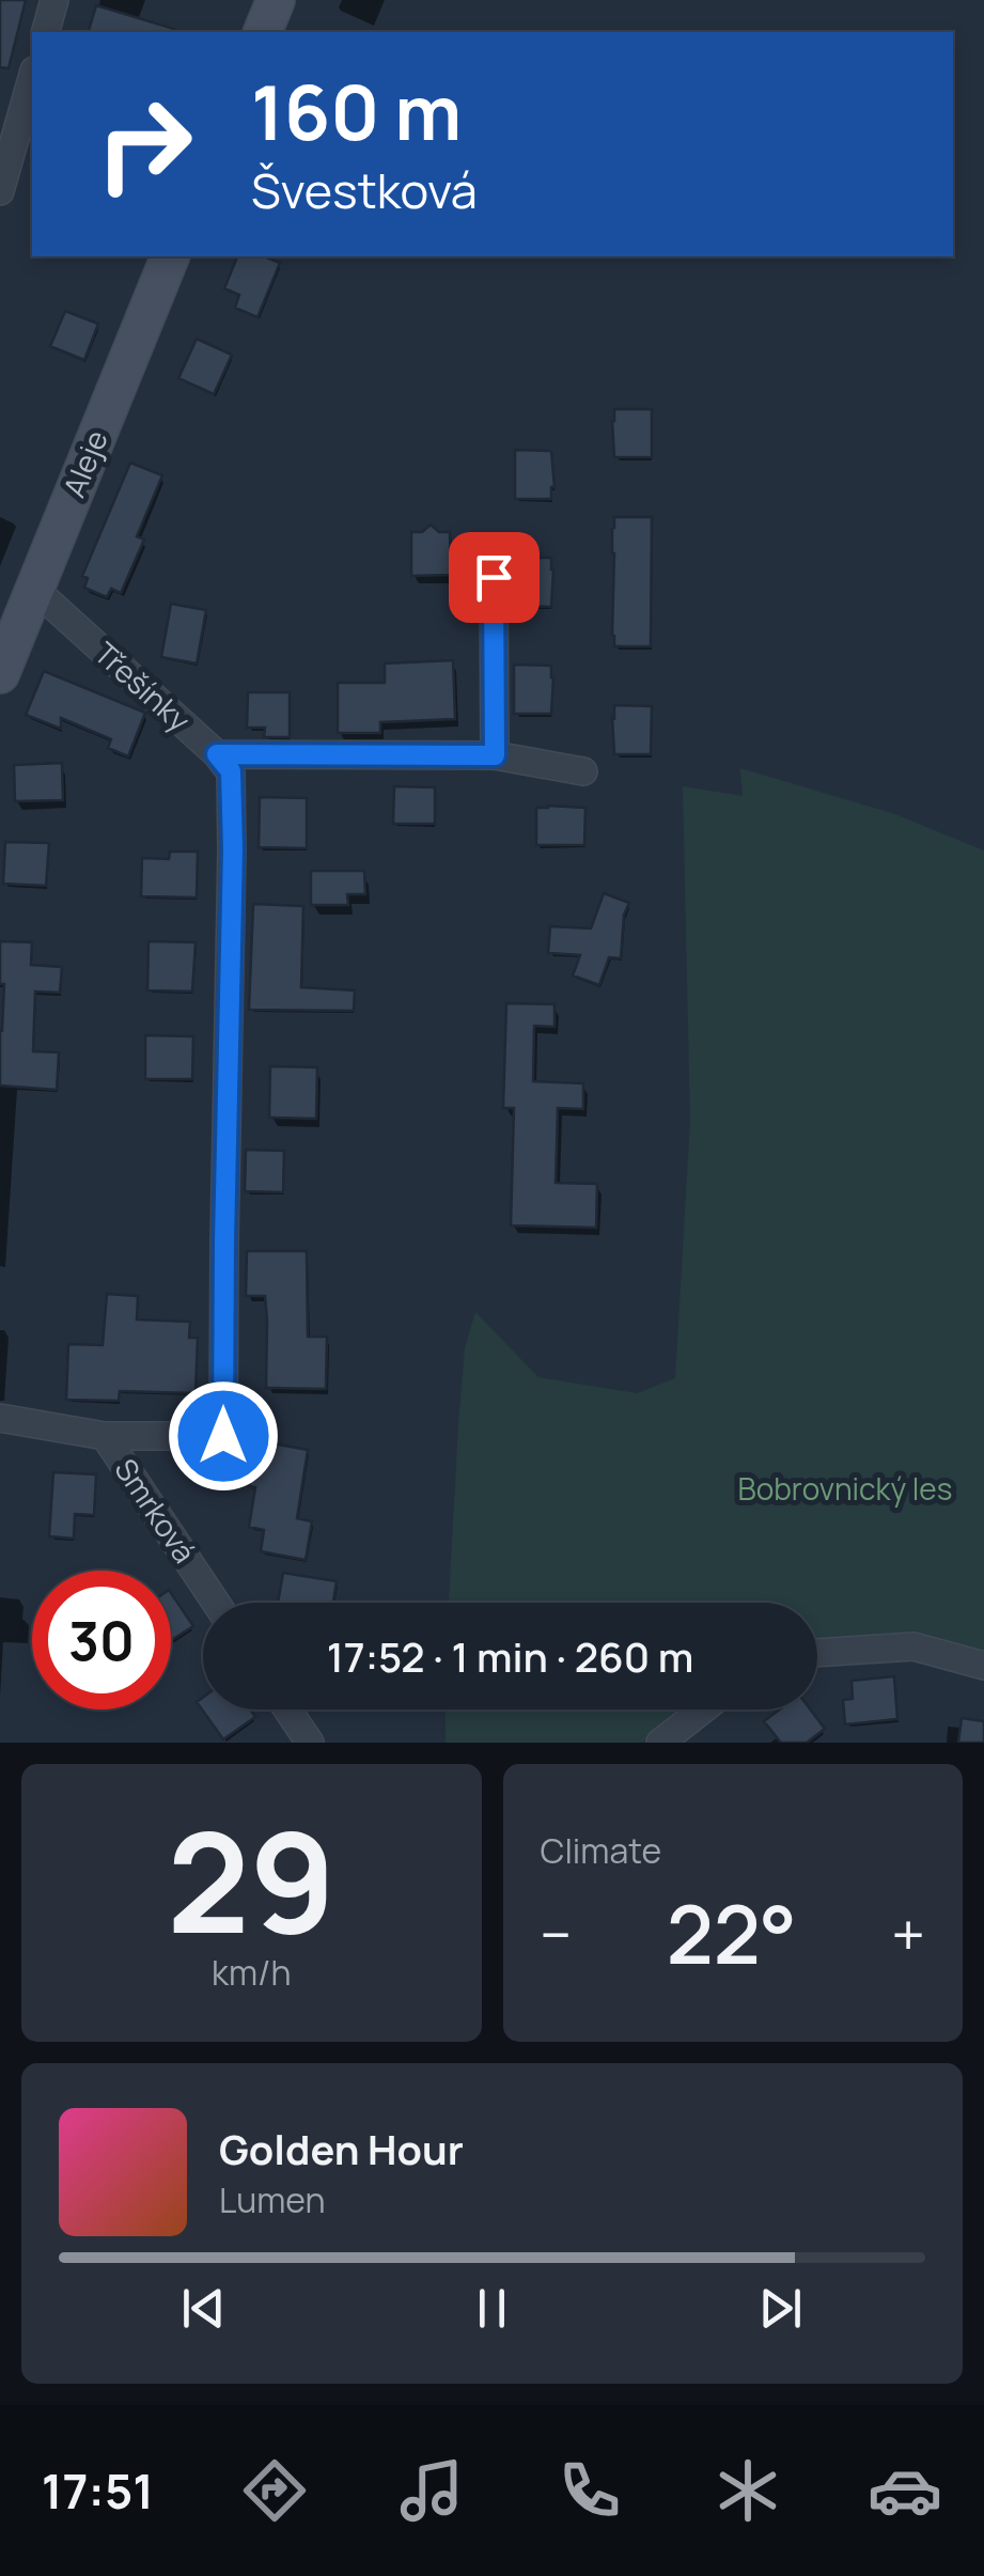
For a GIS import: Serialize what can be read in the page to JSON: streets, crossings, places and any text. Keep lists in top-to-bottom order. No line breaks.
{"streets":{"street":["Aleje","Třešínky","Smrková"]},"crossings":[["Aleje","Třešínky"],["Třešínky","Smrková"]],"parks":["Bobrovnický les"],"page":{"turn":["160 m","Švestková"],"limit":"30","trip":"17:52 · 1 min · 260 m","tile":[["29","km/h"],"Climate"],"heat":["−","22°","+"],"song":["Golden Hour","Lumen"],"tabs":"17:51"}}
